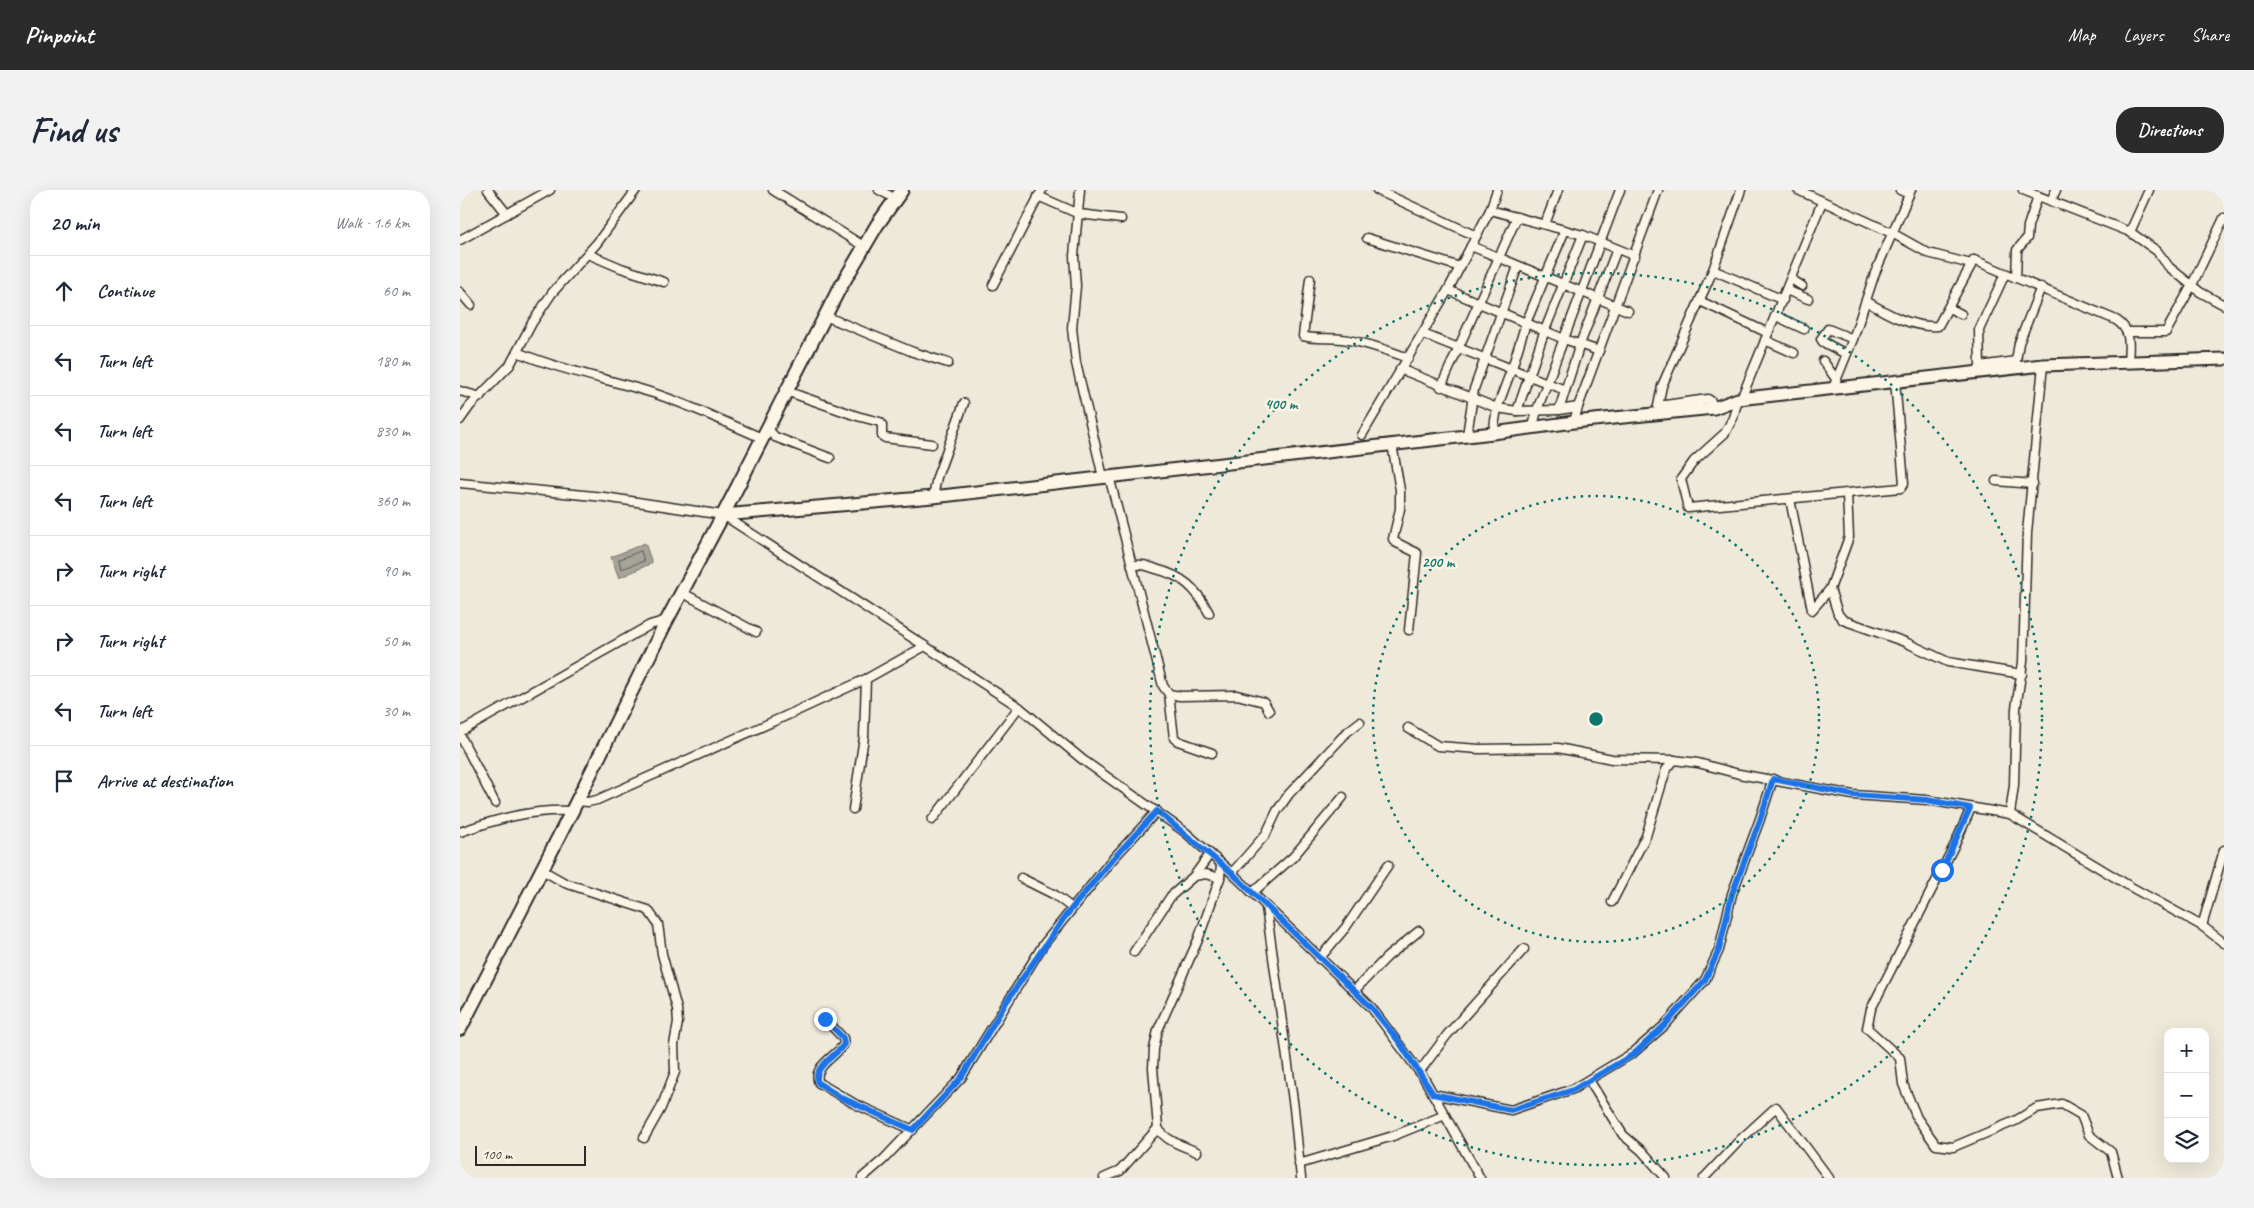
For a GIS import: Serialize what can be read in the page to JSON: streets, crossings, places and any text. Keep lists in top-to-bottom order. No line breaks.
{"scale_bar":"100 m","page":{"header":"Pinpoint","nav":["Map","Layers","Share"],"buttons":"Directions","title":"Find us","heading":["20 min","Walk · 1.6 km"],"list":[["Continue","60 m"],["Turn left","180 m"],["Turn left","830 m"],["Turn left","360 m"],["Turn right","90 m"],["Turn right","50 m"],["Turn left","30 m"],"Arrive at destination"],"map_buttons":["+","−"],"scale":"100 m"},"rings":["400 m","200 m"]}
